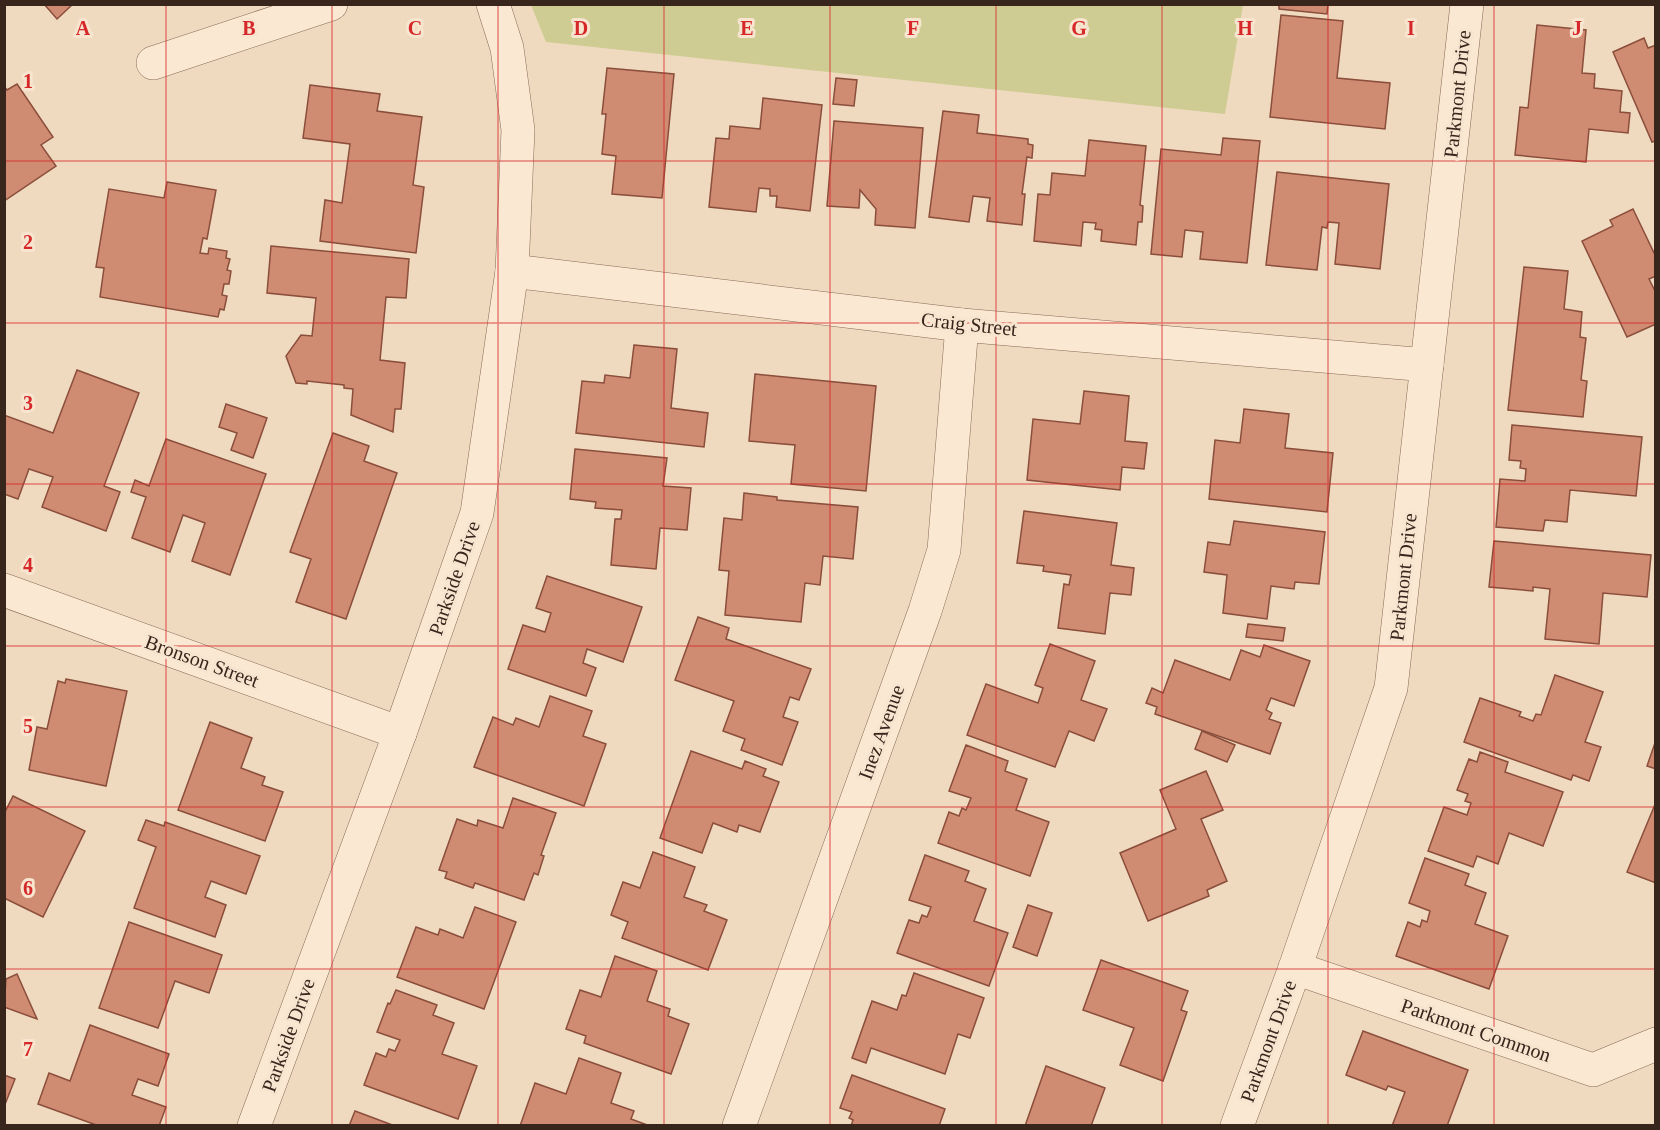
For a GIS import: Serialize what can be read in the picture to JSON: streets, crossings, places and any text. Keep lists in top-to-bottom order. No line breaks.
{"streets":{"street":["Parkmont Drive","Craig Street","Parkside Drive","Bronson Street","Inez Avenue","Parkmont Common"]},"crossings":[["Parkmont Drive","Craig Street"],["Parkmont Drive","Parkmont Common"],["Craig Street","Parkside Drive"],["Craig Street","Inez Avenue"],["Parkside Drive","Bronson Street"]],"grid":{"columns":["A","B","C","D","E","F","G","H","I","J"],"rows":["1","2","3","4","5","6","7"]}}
